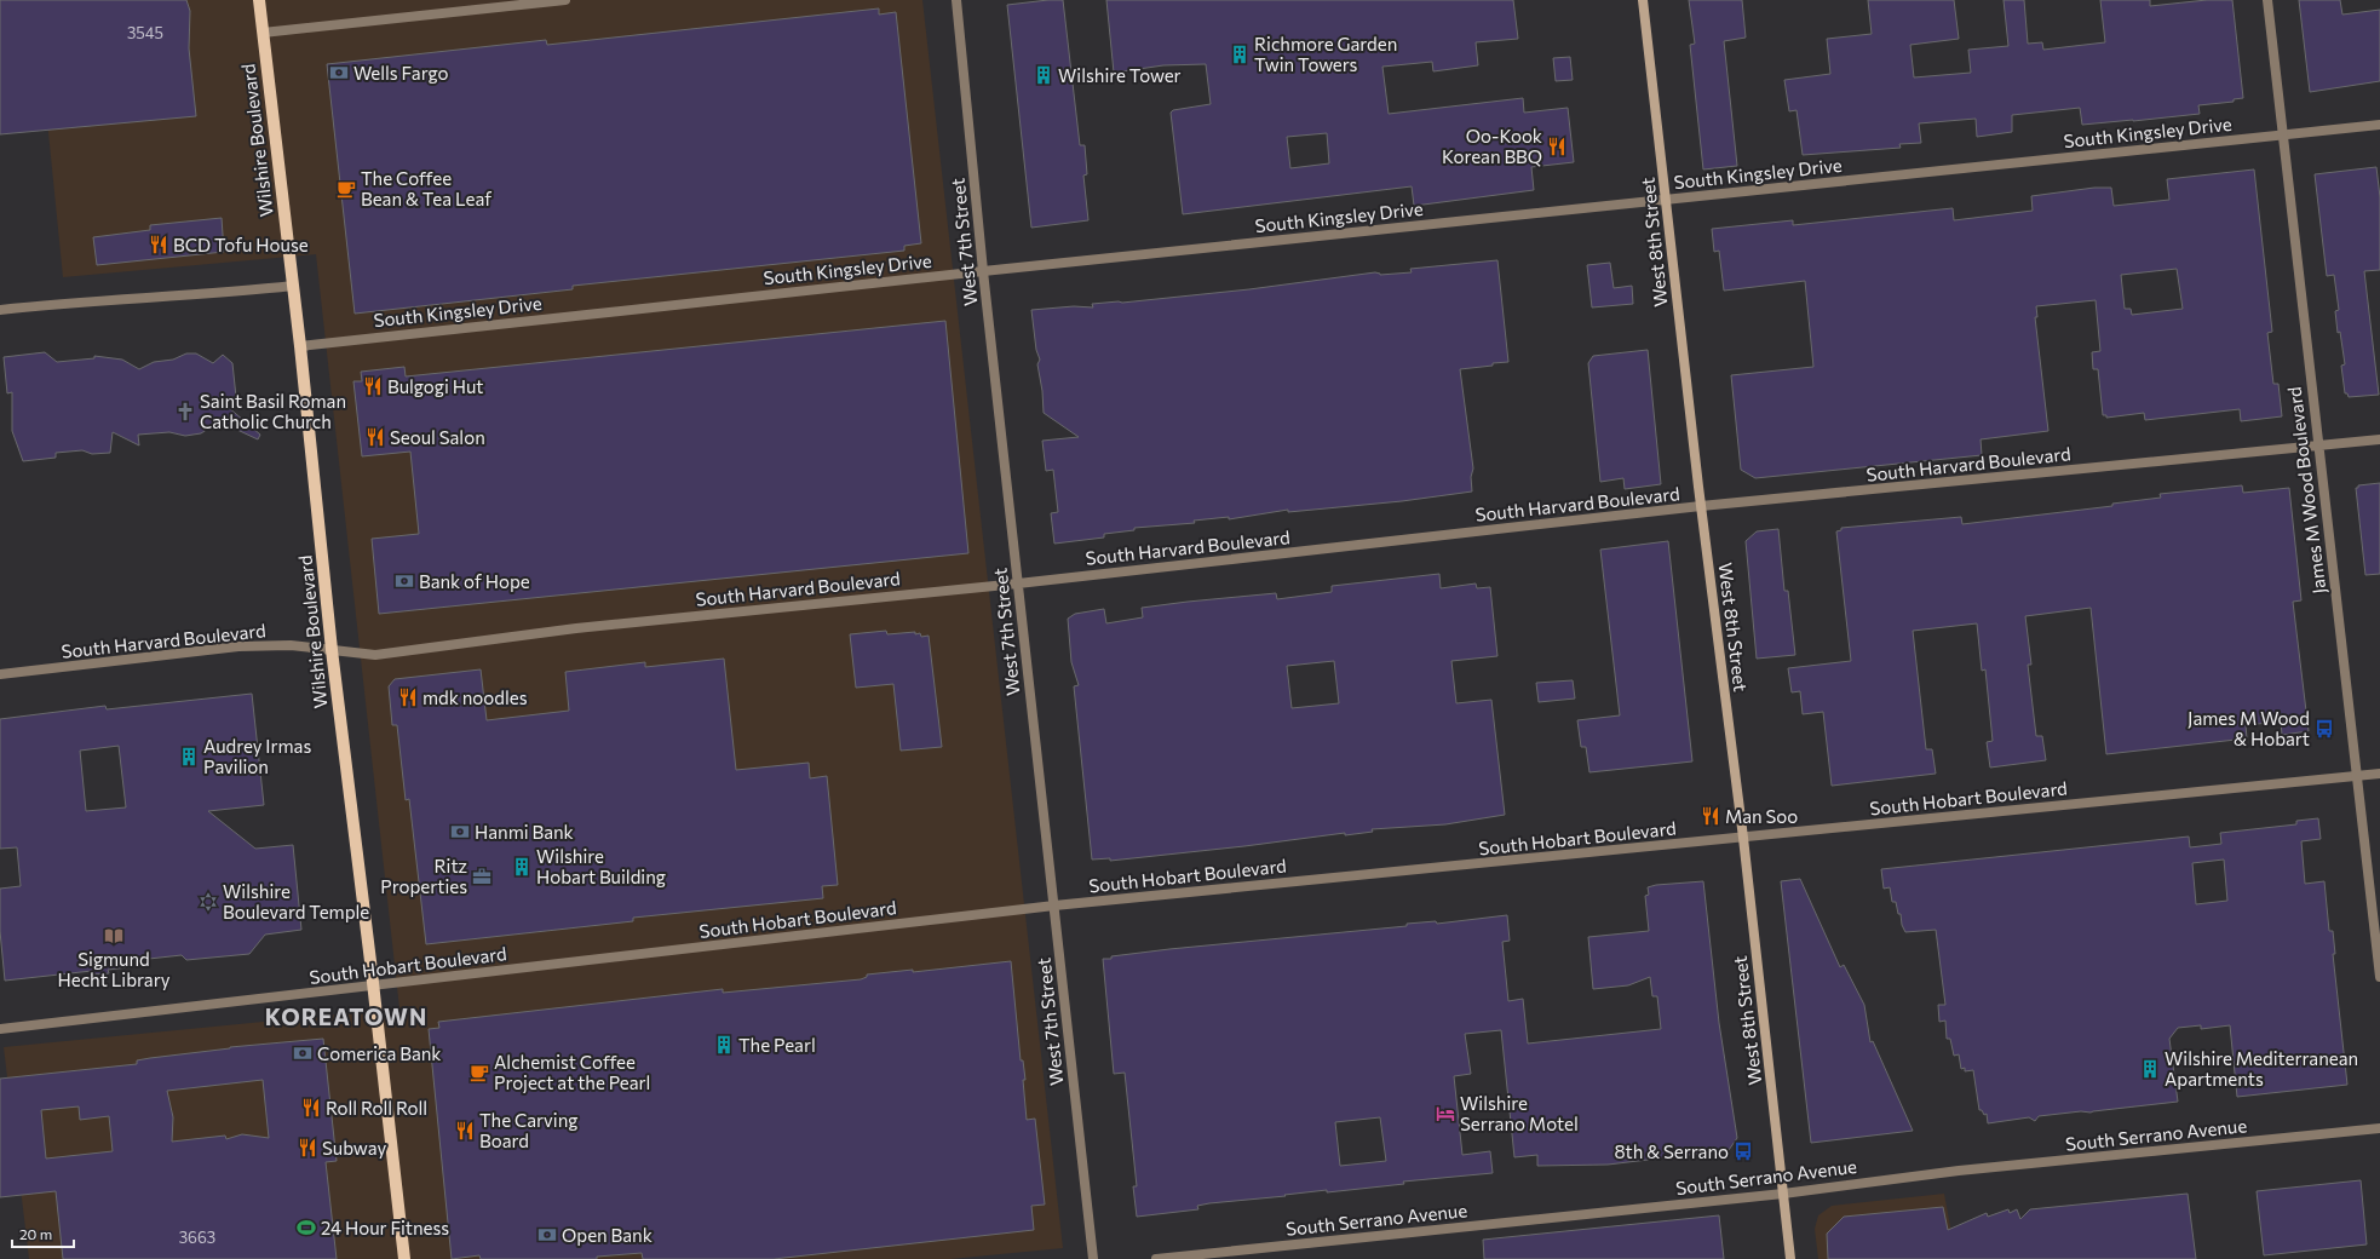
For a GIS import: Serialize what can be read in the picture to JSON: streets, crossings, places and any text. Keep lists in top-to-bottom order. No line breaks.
{"streets":{"main road":["Wilshire Boulevard","West 8th Street"],"street":["South Kingsley Drive","West 7th Street","South Harvard Boulevard","James M Wood Boulevard","South Hobart Boulevard","South Serrano Avenue"]},"crossings":[["South Kingsley Drive","Wilshire Boulevard"],["South Kingsley Drive","West 7th Street"],["South Kingsley Drive","West 8th Street"],["South Kingsley Drive","James M Wood Boulevard"],["Wilshire Boulevard","South Harvard Boulevard"],["Wilshire Boulevard","South Hobart Boulevard"],["West 7th Street","South Harvard Boulevard"],["West 7th Street","South Hobart Boulevard"],["West 8th Street","South Harvard Boulevard"],["West 8th Street","South Hobart Boulevard"],["West 8th Street","South Serrano Avenue"],["South Harvard Boulevard","James M Wood Boulevard"],["James M Wood Boulevard","South Hobart Boulevard"]],"districts":["KOREATOWN"],"places":{"building":["Richmore Garden Twin Towers","Wilshire Tower","Audrey Irmas Pavilion","Wilshire Hobart Building","The Pearl","Wilshire Mediterranean Apartments"],"bank":["Wells Fargo","Bank of Hope","Hanmi Bank","Comerica Bank","Open Bank"],"restaurant":["Oo-Kook Korean BBQ","BCD Tofu House","Bulgogi Hut","Seoul Salon","mdk noodles","Man Soo","Roll Roll Roll","The Carving Board","Subway"],"cafe":["The Coffee Bean & Tea Leaf","Alchemist Coffee Project at the Pearl"],"church":["Saint Basil Roman Catholic Church"],"bus stop":["James M Wood & Hobart","8th & Serrano"],"office":["Ritz Properties"],"synagogue":["Wilshire Boulevard Temple"],"library":["Sigmund Hecht Library"],"hotel":["Wilshire Serrano Motel"],"sports":["24 Hour Fitness"]},"house_numbers":["3545","3663"],"scale_bar":"20 m"}
